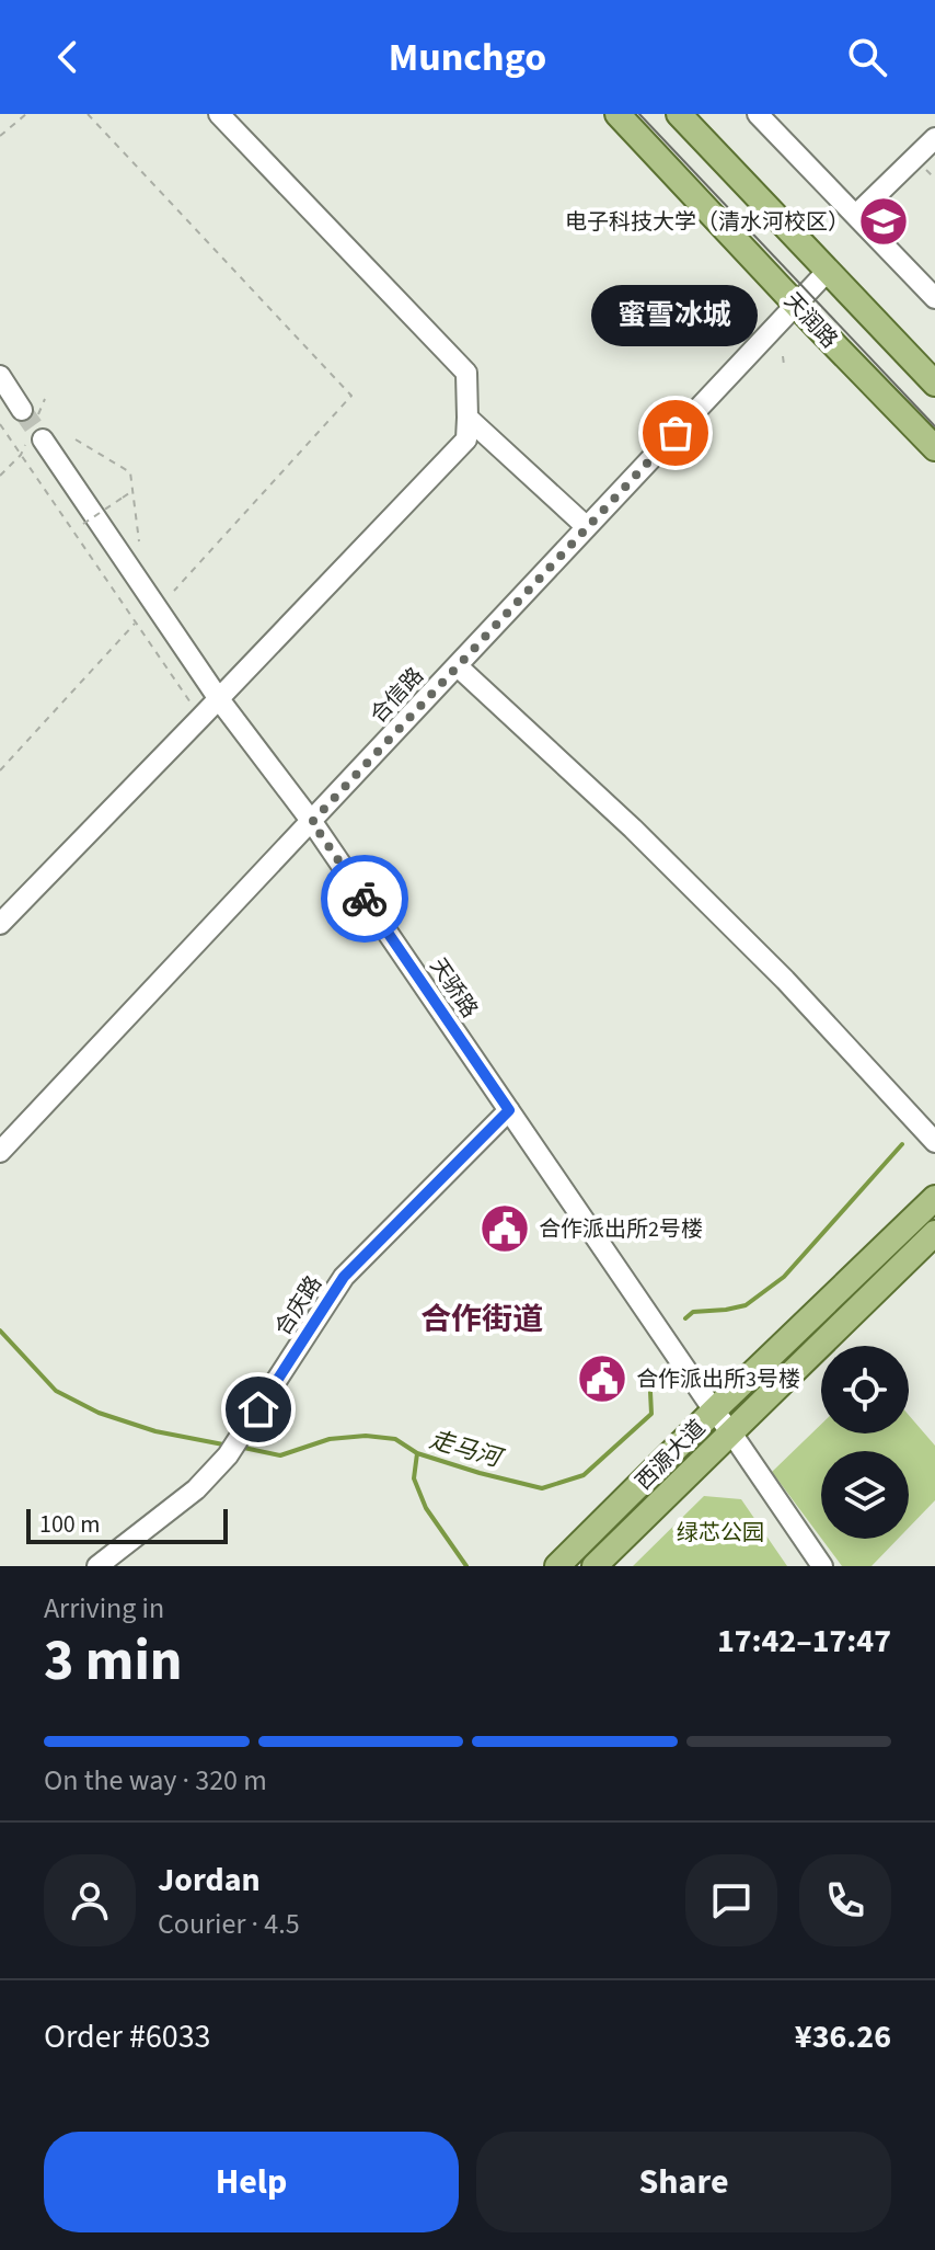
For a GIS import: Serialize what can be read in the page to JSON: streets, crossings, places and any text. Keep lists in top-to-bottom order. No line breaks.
{"streets":{"main road":["天润路","西源大道"],"street":["合信路","天骄路","合庆路"]},"crossings":[["天润路","合信路"],["合信路","天骄路"],["天骄路","合庆路"],["天骄路","西源大道"]],"districts":["合作街道"],"water":["走马河"],"parks":["绿芯公园"],"places":{"school or university":["电子科技大学（清水河校区）"],"other":["蜜雪冰城"],"public building":["合作派出所2号楼","合作派出所3号楼"]},"scale_bar":"100 m","page":{"header":"Munchgo","bubble":"蜜雪冰城","scale":"100 m","heading":["3 min","Arriving in","17:42–17:47"],"panel":["Jordan","Courier · 4.5","Order #6033","¥36.26"],"bar":"On the way · 320 m","buttons":["Help","Share"]}}
